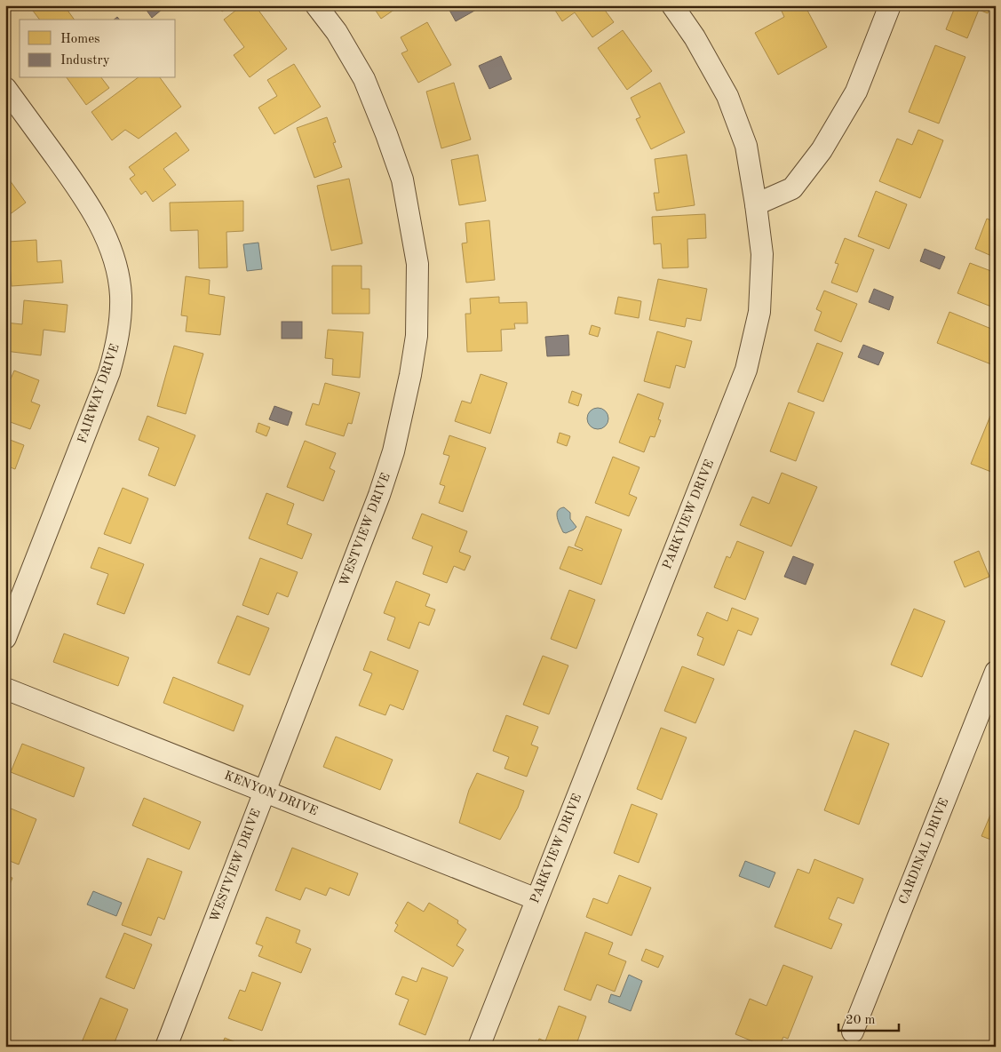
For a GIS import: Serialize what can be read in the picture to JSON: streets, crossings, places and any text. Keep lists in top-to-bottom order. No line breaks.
{"streets":{"street":["FAIRWAY DRIVE","PARKVIEW DRIVE","WESTVIEW DRIVE","KENYON DRIVE","CARDINAL DRIVE"]},"crossings":[["PARKVIEW DRIVE","KENYON DRIVE"],["WESTVIEW DRIVE","KENYON DRIVE"]],"legend":["Homes","Industry"],"scale_bar":"20 m"}
